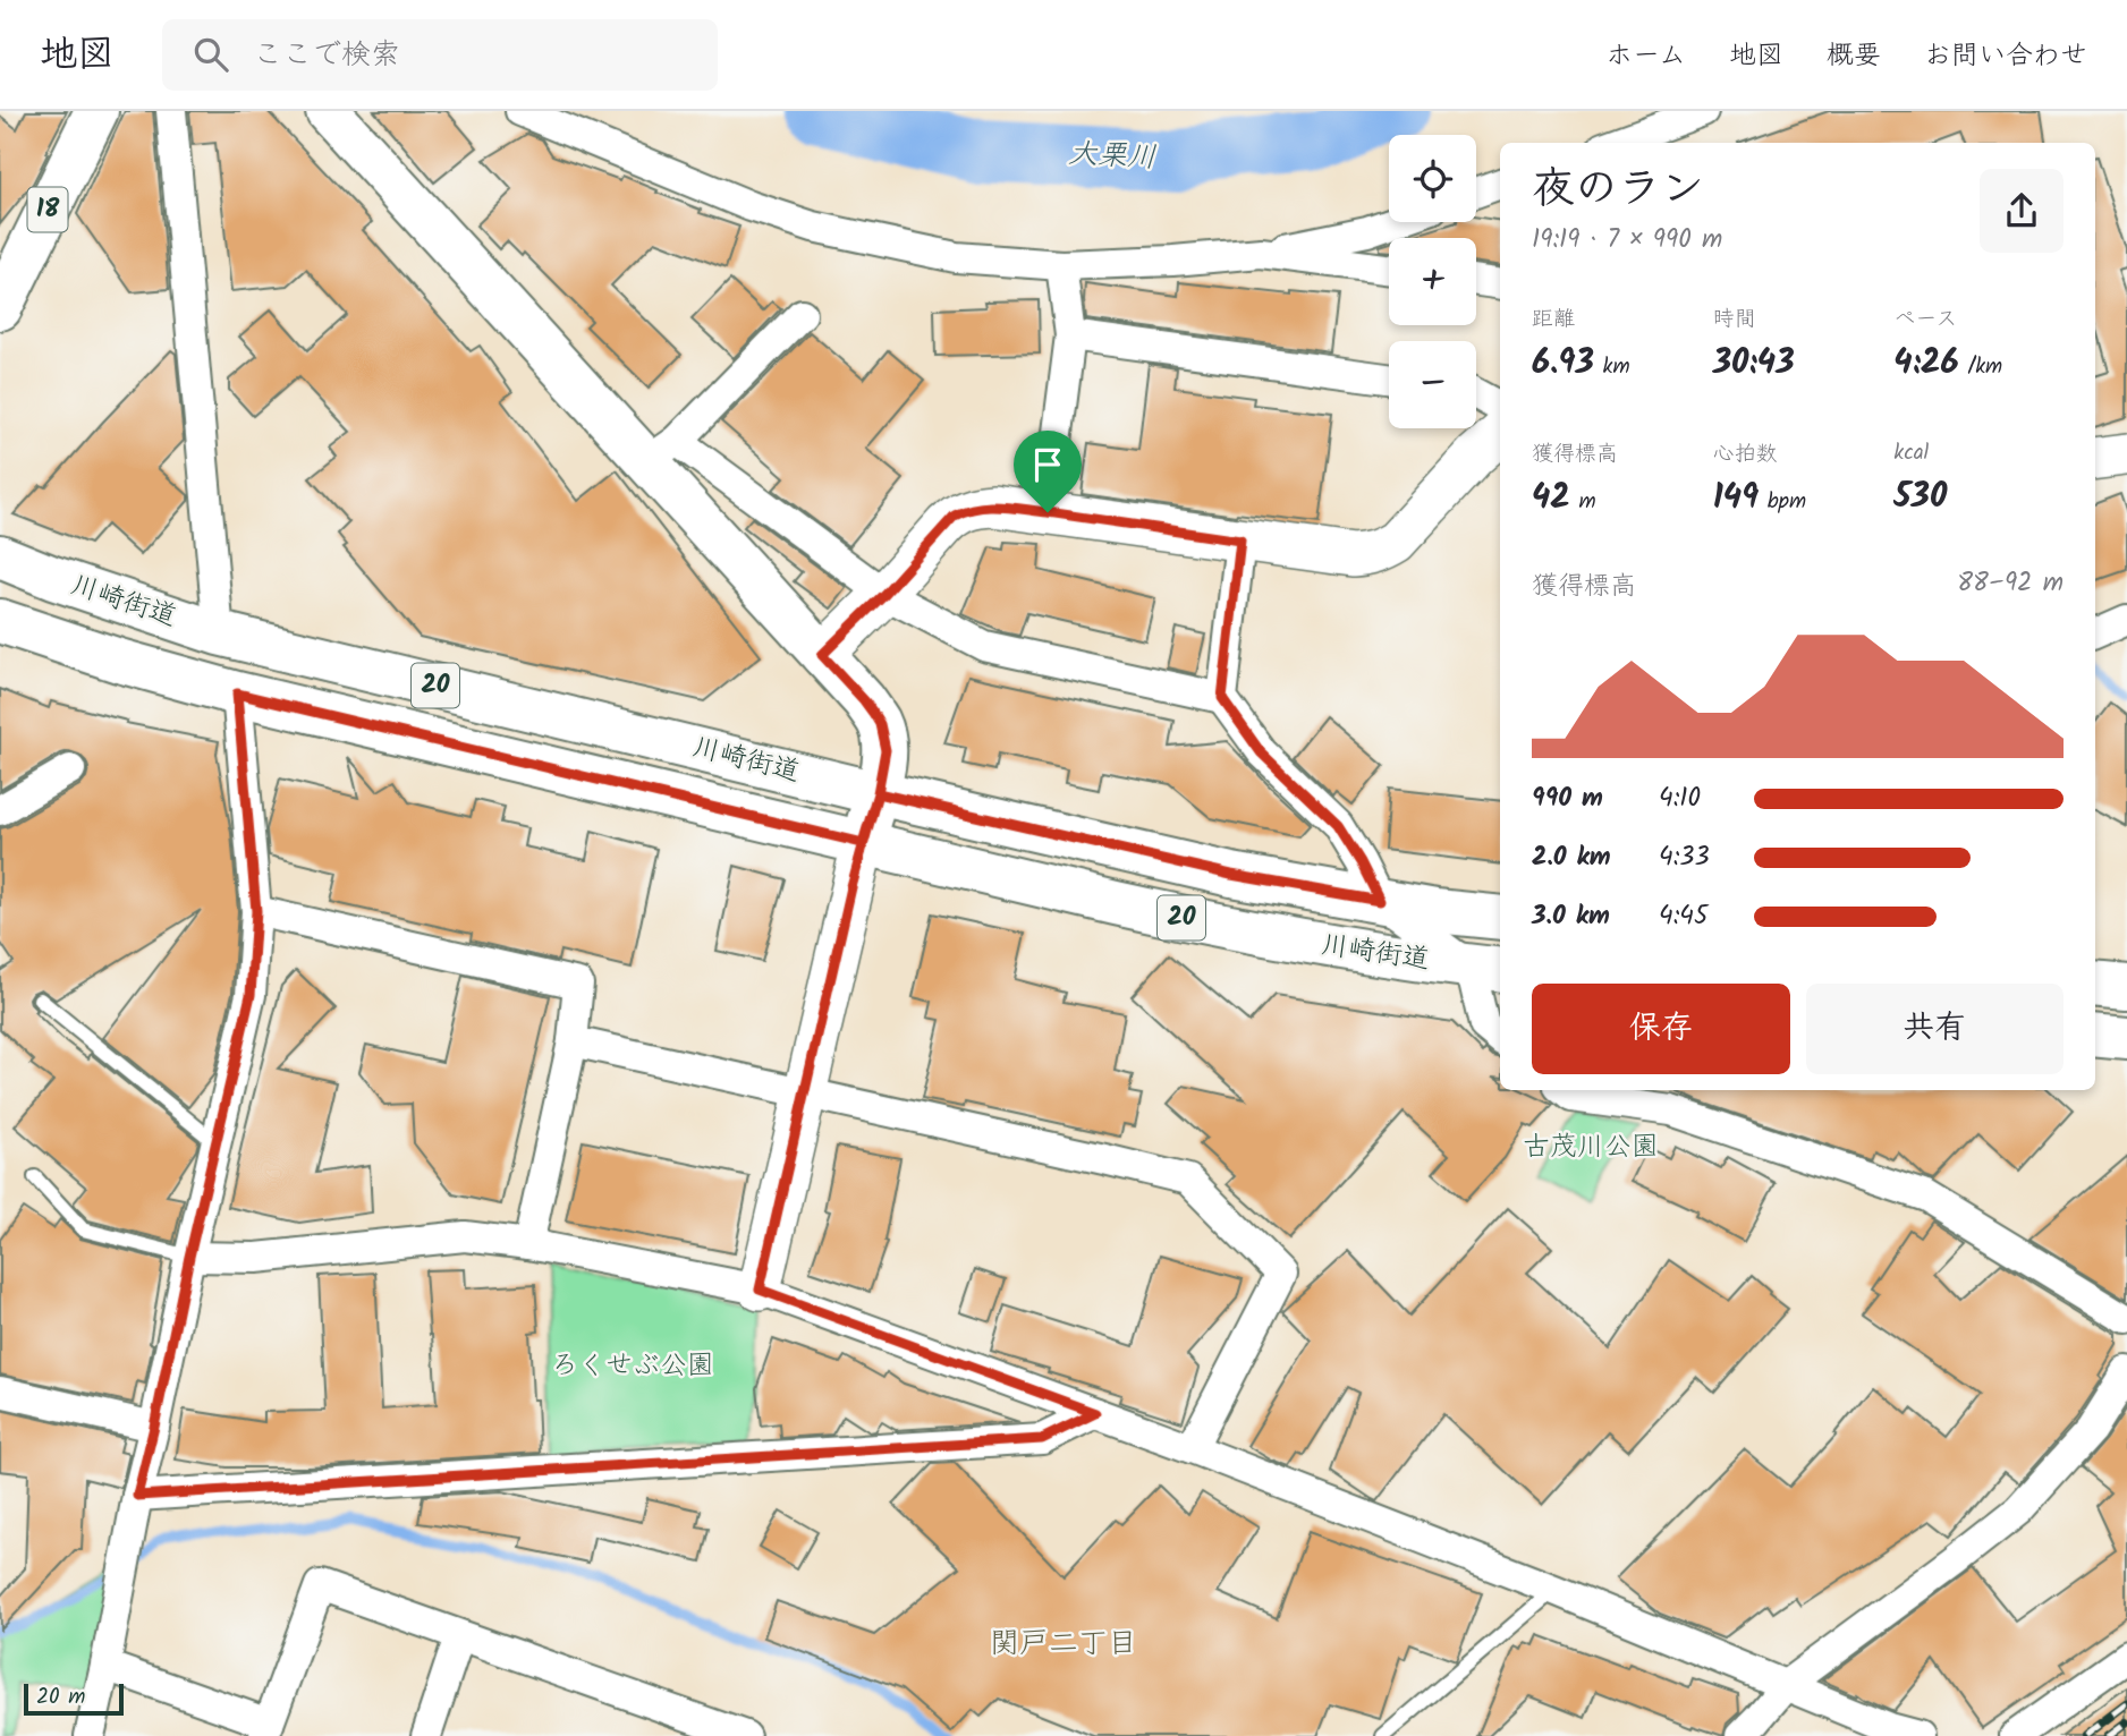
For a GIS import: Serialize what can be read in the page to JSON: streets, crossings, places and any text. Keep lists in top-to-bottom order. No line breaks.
{"streets":{"main road":["18","川崎街道","20"]},"districts":["関戸二丁目"],"water":["大栗川"],"parks":["古茂川公園","ろくせぶ公園"],"scale_bar":"20 m","page":{"header":"地図","search":"ここで検索","nav":["ホーム","地図","概要","お問い合わせ"],"map_buttons":["+","−"],"heading":["夜のラン","19:19 · 7 × 990 m"],"stats":[["距離","6.93 km"],["時間","30:43"],["ペース","4:26 /km"],["獲得標高","42 m"],["心拍数","149 bpm"],["kcal","530"]],"chart":["獲得標高","88–92 m"],"list":[{"name":"990 m","note":"4:10"},{"name":"2.0 km","note":"4:33"},{"name":"3.0 km","note":"4:45"}],"buttons":["保存","共有"],"scale":"20 m"}}
